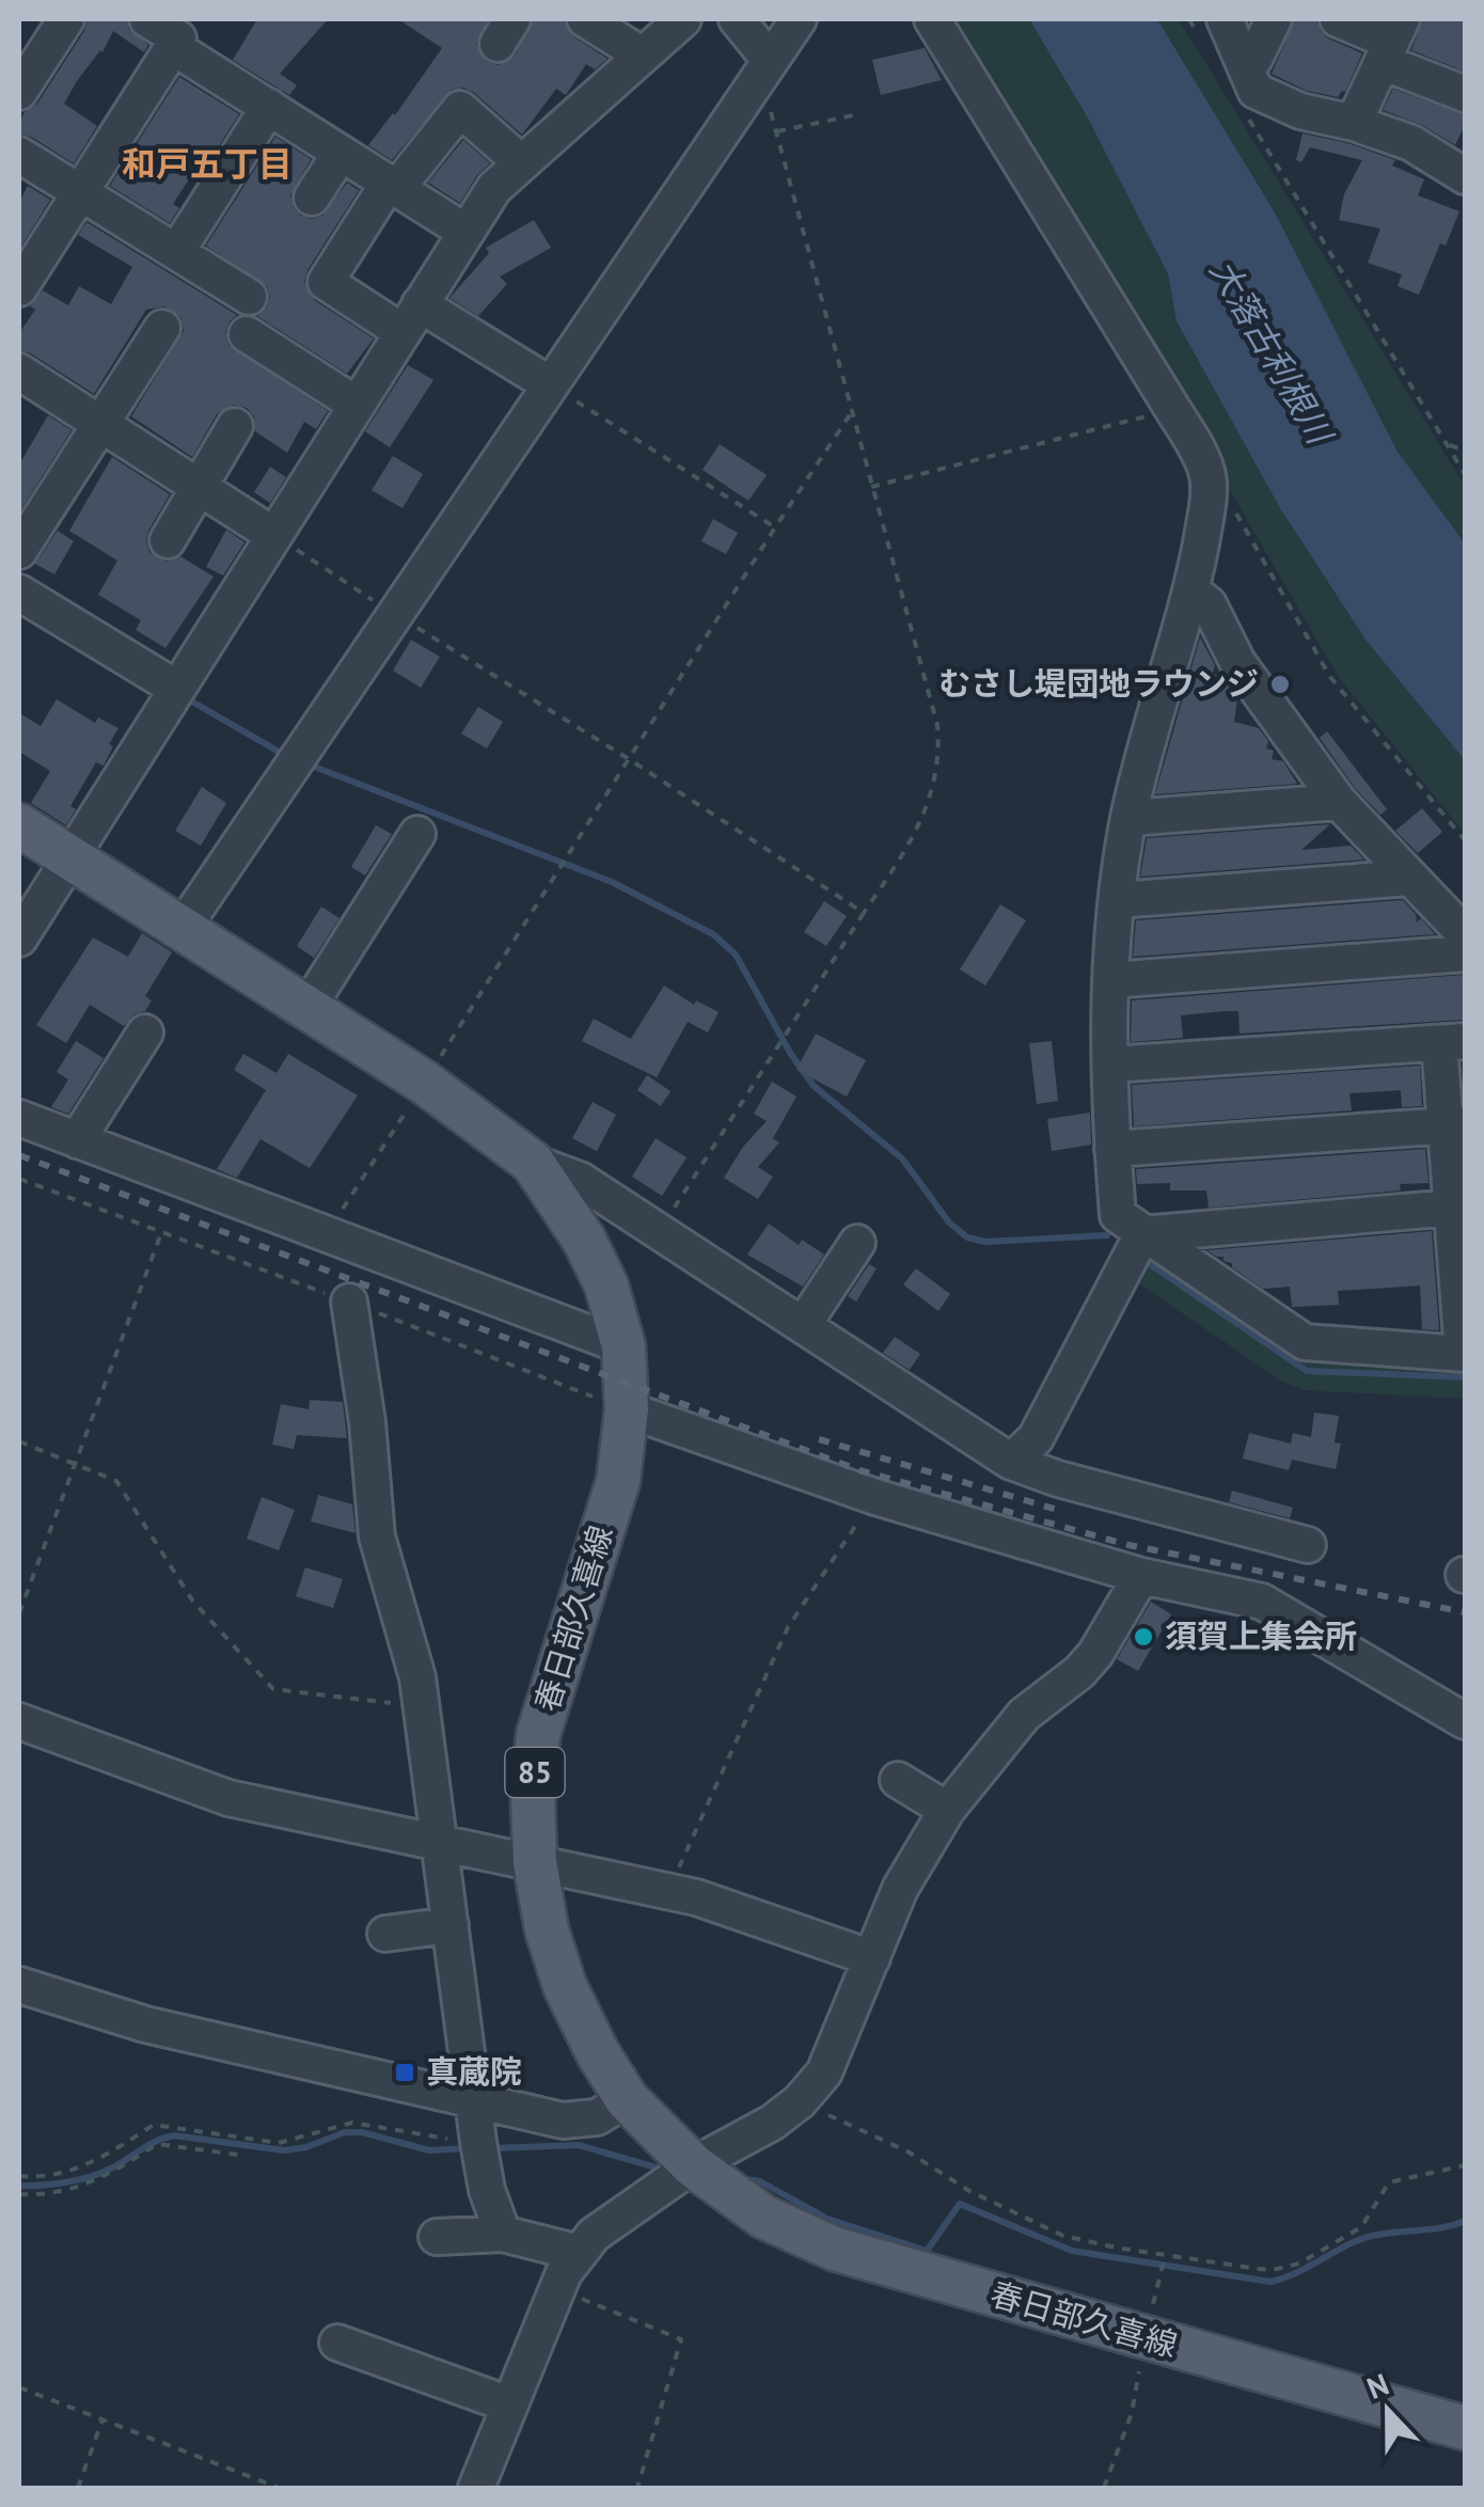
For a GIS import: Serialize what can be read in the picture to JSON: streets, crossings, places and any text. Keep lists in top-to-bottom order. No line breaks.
{"streets":{"main road":["春日部久喜線","85"]},"districts":["和戸五丁目"],"water":["大落古利根川"],"places":{"other":["むさし堤団地ラウンジ","須賀上集会所"],"transit":["真蔵院"]},"north":"top"}
